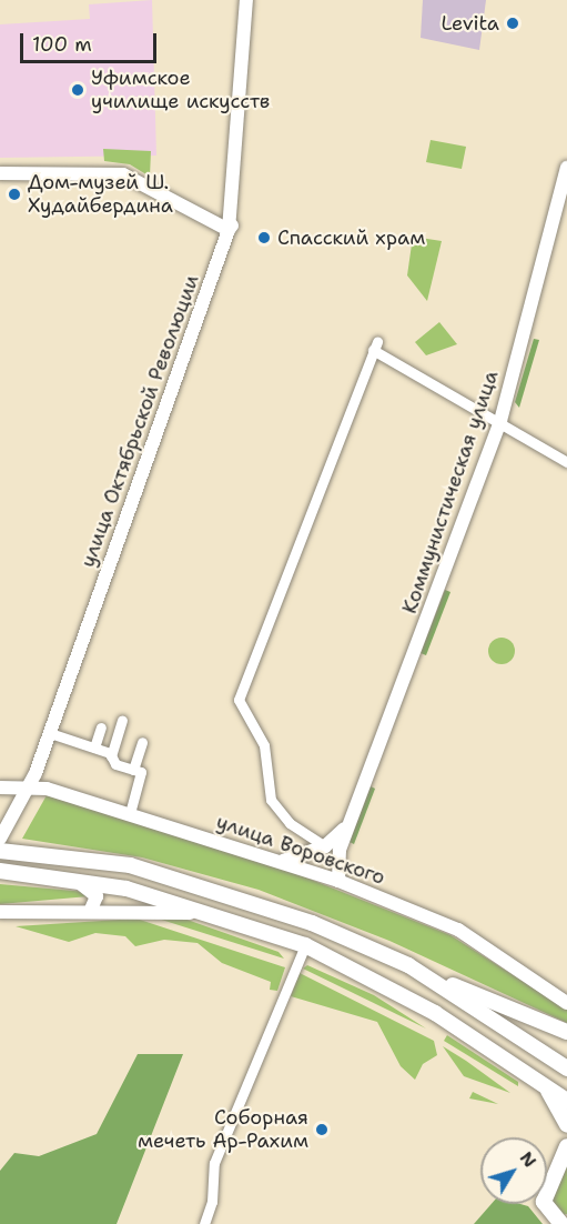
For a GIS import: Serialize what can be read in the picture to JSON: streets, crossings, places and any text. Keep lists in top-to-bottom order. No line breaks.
{"streets":{"street":["улица Октябрьской Революции","Коммунистическая улица","улица Воровского"]},"crossings":[["улица Октябрьской Революции","улица Воровского"],["Коммунистическая улица","улица Воровского"]],"places":["Levita","Уфимское училище искусств","Дом-музей Ш. Худайбердина","Спасский храм","Соборная мечеть Ар-Рахим"],"scale_bar":"100 m","north":"top right"}
